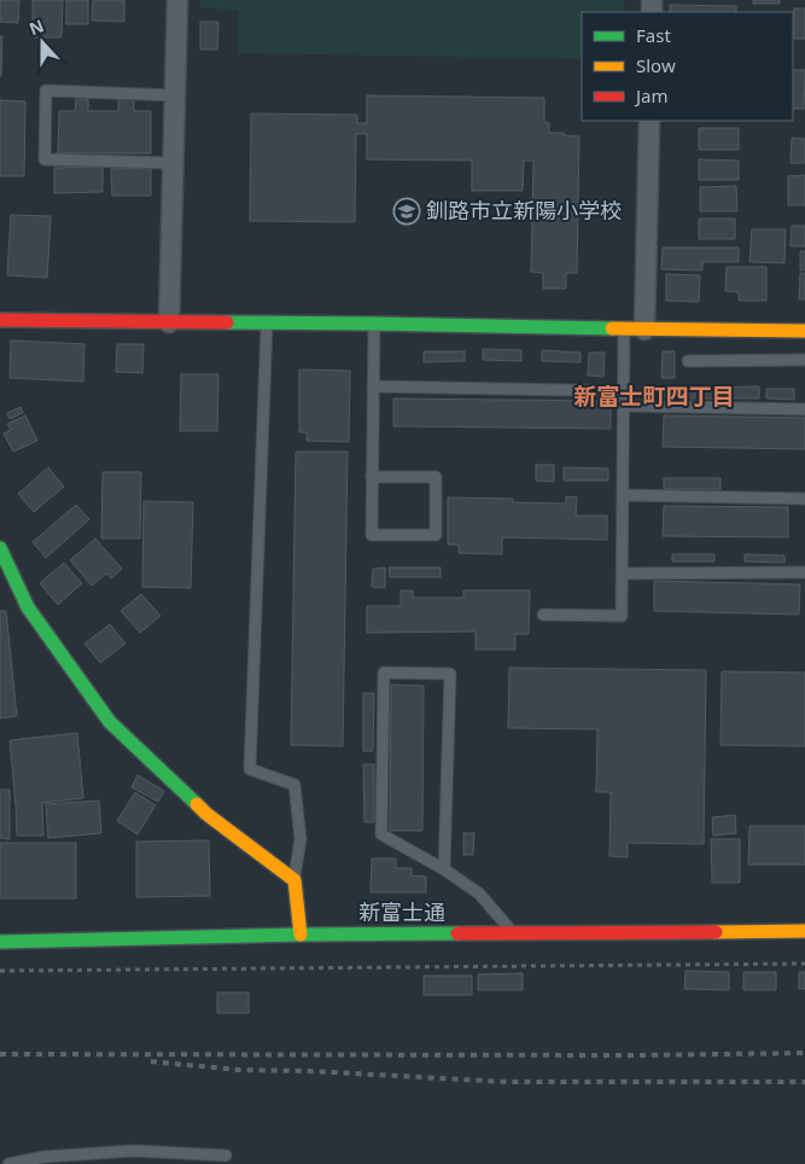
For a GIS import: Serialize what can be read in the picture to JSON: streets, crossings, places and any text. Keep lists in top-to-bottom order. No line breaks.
{"streets":{"street":["新富士通"]},"districts":["新富士町四丁目"],"places":{"school or university":["釧路市立新陽小学校"]},"legend":["Fast","Slow","Jam"],"north":"top"}
